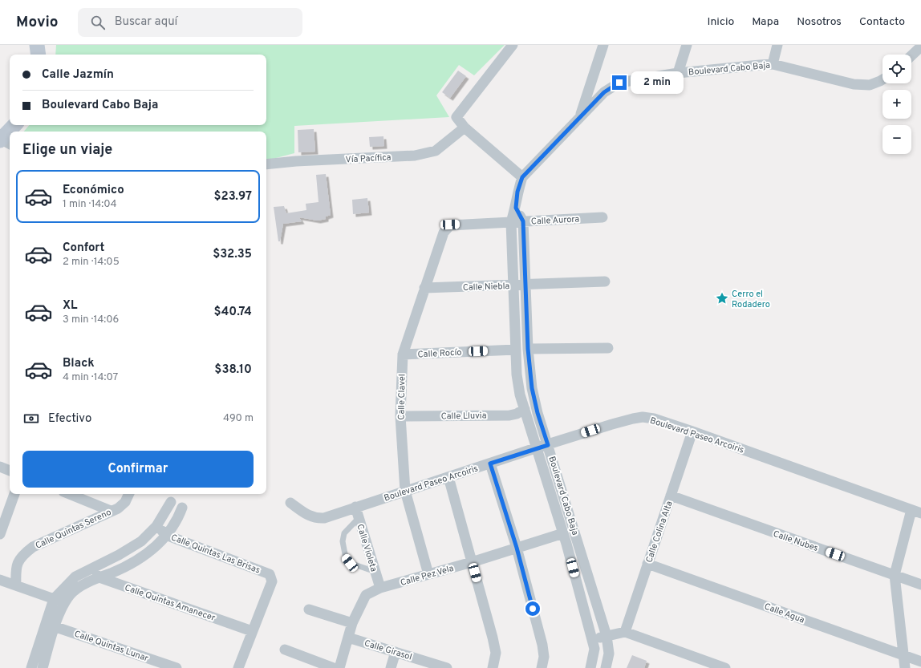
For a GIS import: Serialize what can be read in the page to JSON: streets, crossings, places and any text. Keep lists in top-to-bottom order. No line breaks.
{"streets":{"street":["Boulevard Cabo Baja","Vía Pacífica","Calle Aurora","Calle Niebla","Calle Rocío","Calle Clavel","Calle Lluvia","Boulevard Paseo Arcoiris","Calle Quintas Sereno","Calle Colina Alta","Calle Nubes","Calle Violeta","Calle Quintas Las Brisas","Calle Pez Vela","Calle Quintas Amanecer","Calle Agua","Calle Quintas Lunar","Calle Girasol"]},"crossings":[["Boulevard Cabo Baja","Calle Aurora"],["Boulevard Cabo Baja","Calle Niebla"],["Boulevard Cabo Baja","Calle Rocío"],["Boulevard Cabo Baja","Calle Lluvia"],["Boulevard Cabo Baja","Boulevard Paseo Arcoiris"],["Boulevard Cabo Baja","Calle Pez Vela"],["Calle Aurora","Calle Clavel"],["Calle Niebla","Calle Clavel"],["Calle Rocío","Calle Clavel"],["Calle Clavel","Calle Lluvia"],["Calle Clavel","Boulevard Paseo Arcoiris"],["Calle Clavel","Calle Pez Vela"],["Boulevard Paseo Arcoiris","Calle Colina Alta"],["Boulevard Paseo Arcoiris","Calle Violeta"],["Calle Colina Alta","Calle Nubes"],["Calle Colina Alta","Calle Agua"],["Calle Violeta","Calle Pez Vela"],["Calle Quintas Las Brisas","Calle Quintas Amanecer"],["Calle Pez Vela","Calle Girasol"]],"places":{"place":["Cerro el Rodadero"]},"page":{"header":"Movio","search":"Buscar aquí","nav":["Inicio","Mapa","Nosotros","Contacto"],"map_buttons":["+","−"],"banner":["Calle Jazmín","Boulevard Cabo Baja"],"bubble":"2 min","heading":"Elige un viaje","list":[{"name":"Económico","note":"1 min · 14:04","value":"$23.97"},{"name":"Confort","note":"2 min · 14:05","value":"$32.35"},{"name":"XL","note":"3 min · 14:06","value":"$40.74"},{"name":"Black","note":"4 min · 14:07","value":"$38.10"}],"pay":["Efectivo","490 m"],"buttons":"Confirmar"}}
